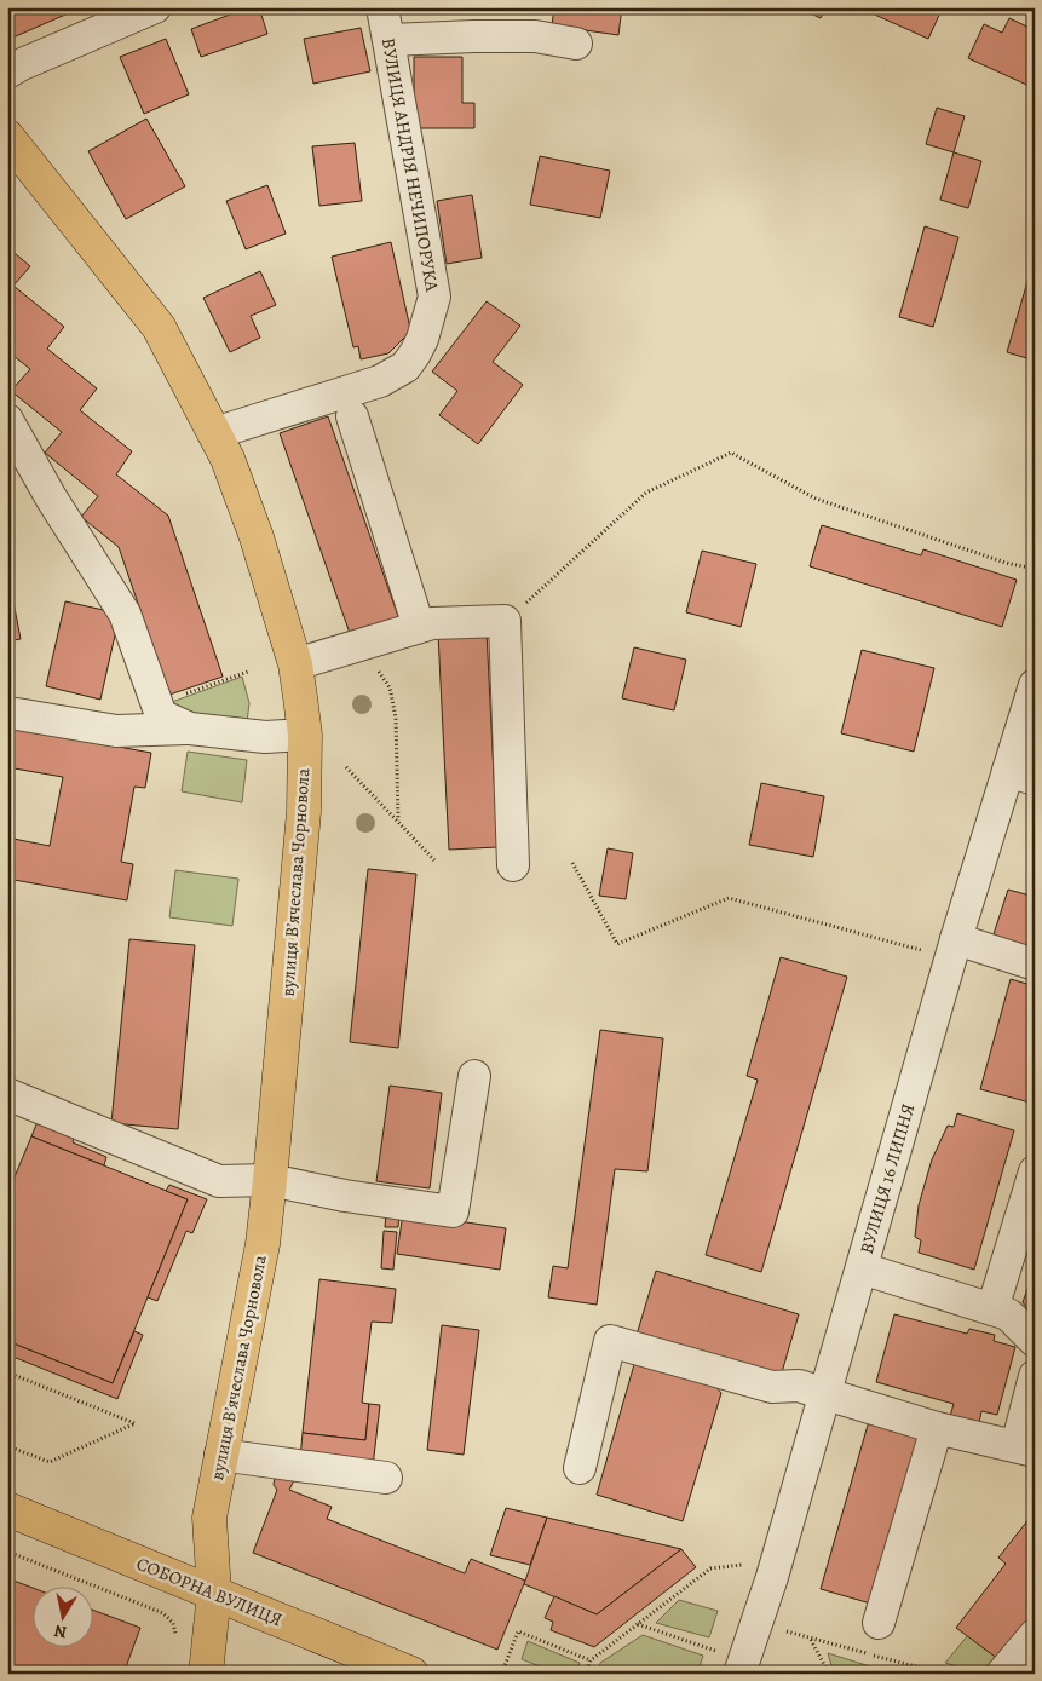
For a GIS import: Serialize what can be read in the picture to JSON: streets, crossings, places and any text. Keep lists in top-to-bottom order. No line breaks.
{"streets":{"main road":["вулиця Вʼячеслава Чорновола","СОБОРНА ВУЛИЦЯ"],"street":["ВУЛИЦЯ АНДРІЯ НЕЧИПОРУКА","ВУЛИЦЯ 16 ЛИПНЯ"]},"crossings":[["ВУЛИЦЯ АНДРІЯ НЕЧИПОРУКА","вулиця Вʼячеслава Чорновола"],["вулиця Вʼячеслава Чорновола","СОБОРНА ВУЛИЦЯ"]],"north":"bottom"}
